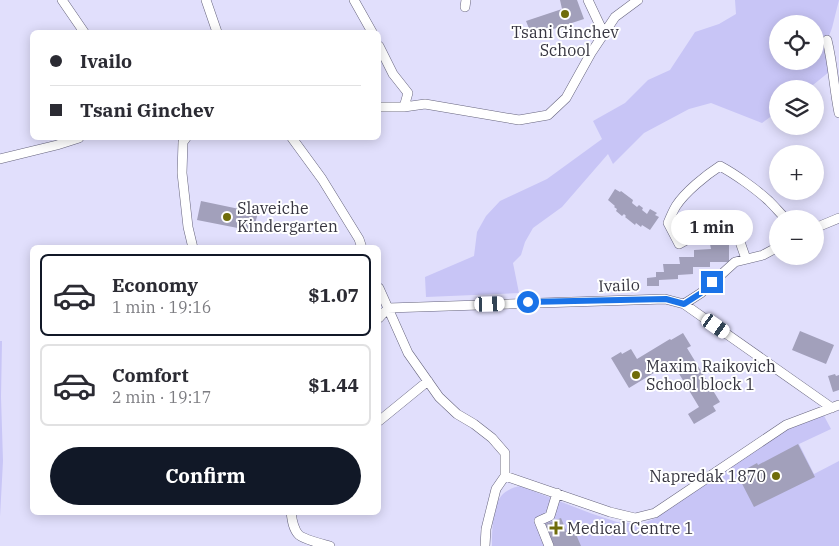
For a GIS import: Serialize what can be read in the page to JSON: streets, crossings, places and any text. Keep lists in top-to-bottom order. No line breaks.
{"streets":{"street":["Ivailo"]},"places":{"other":["Tsani Ginchev School","Slaveiche Kindergarten","Maxim Raikovich School block 1","Napredak 1870"],"health":["Medical Centre 1"]},"page":{"map_buttons":["+","−"],"banner":["Ivailo","Tsani Ginchev"],"bubble":"1 min","list":[{"name":"Economy","note":"1 min · 19:16","value":"$1.07"},{"name":"Comfort","note":"2 min · 19:17","value":"$1.44"}],"buttons":"Confirm"}}
